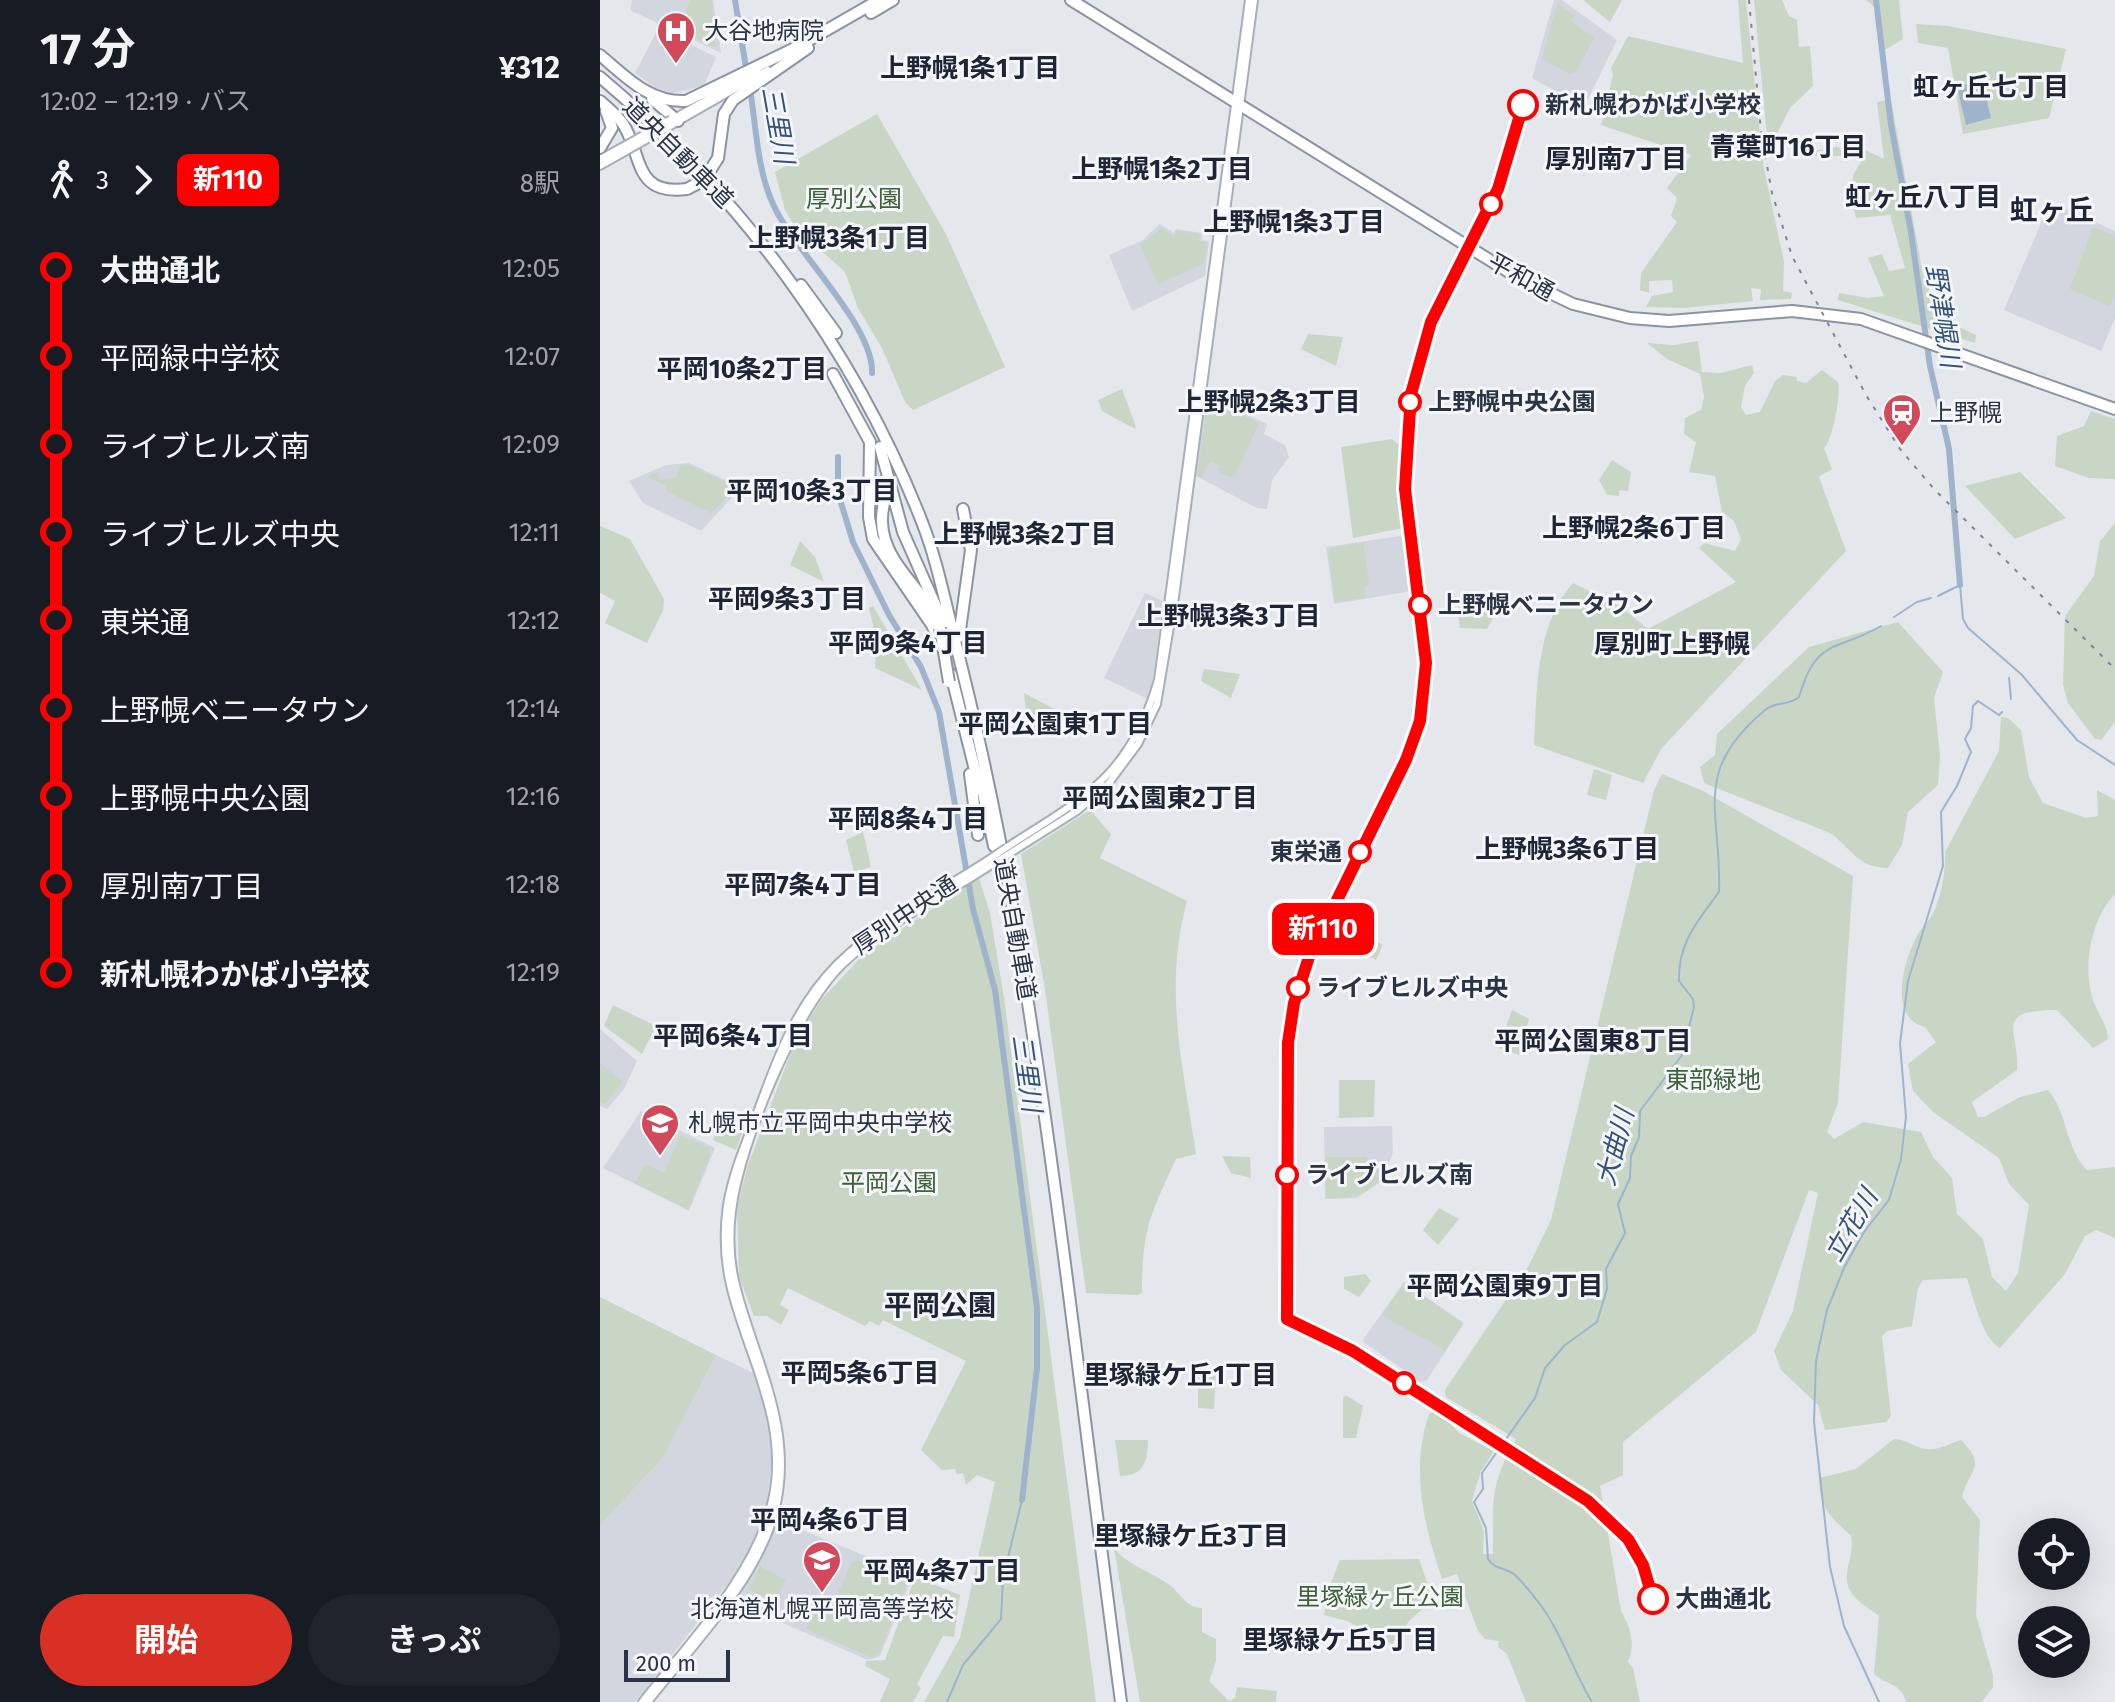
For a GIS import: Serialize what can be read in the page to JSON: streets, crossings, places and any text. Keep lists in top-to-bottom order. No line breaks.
{"streets":{"highway":["道央自動車道","平和通"],"main road":["厚別中央通"]},"crossings":[["平和通","厚別中央通"]],"districts":["上野幌1条1丁目","虹ヶ丘七丁目","青葉町16丁目","厚別南7丁目","上野幌1条2丁目","虹ヶ丘八丁目","虹ヶ丘","上野幌1条3丁目","上野幌3条1丁目","平岡10条2丁目","上野幌2条3丁目","平岡10条3丁目","上野幌2条6丁目","上野幌3条2丁目","平岡9条3丁目","上野幌3条3丁目","平岡9条4丁目","厚別町上野幌","平岡公園東1丁目","平岡公園東2丁目","平岡8条4丁目","上野幌3条6丁目","平岡7条4丁目","平岡6条4丁目","平岡公園東8丁目","平岡公園東9丁目","平岡公園","平岡5条6丁目","里塚緑ケ丘1丁目","平岡4条6丁目","里塚緑ケ丘3丁目","平岡4条7丁目","里塚緑ケ丘5丁目"],"water":["三里川","野津幌川","大曲川","立花川"],"parks":["厚別公園","東部緑地","平岡公園","里塚緑ヶ丘公園"],"places":{"hospital":["大谷地病院"],"other":["新札幌わかば小学校","上野幌中央公園","上野幌ベニータウン","東栄通","ライブヒルズ中央","ライブヒルズ南","大曲通北"],"station":["上野幌"],"school or university":["札幌市立平岡中央中学校","北海道札幌平岡高等学校"]},"lines":["bus line 新110"],"scale_bar":"200 m","page":{"heading":["17 分","12:02 – 12:19 · バス","¥312"],"on_map":"新110","legs":["3","新110","8駅"],"list":[{"name":"大曲通北","value":"12:05"},{"name":"平岡緑中学校","value":"12:07"},{"name":"ライブヒルズ南","value":"12:09"},{"name":"ライブヒルズ中央","value":"12:11"},{"name":"東栄通","value":"12:12"},{"name":"上野幌ベニータウン","value":"12:14"},{"name":"上野幌中央公園","value":"12:16"},{"name":"厚別南7丁目","value":"12:18"},{"name":"新札幌わかば小学校","value":"12:19"}],"buttons":["開始","きっぷ"],"scale":"200 m"}}
